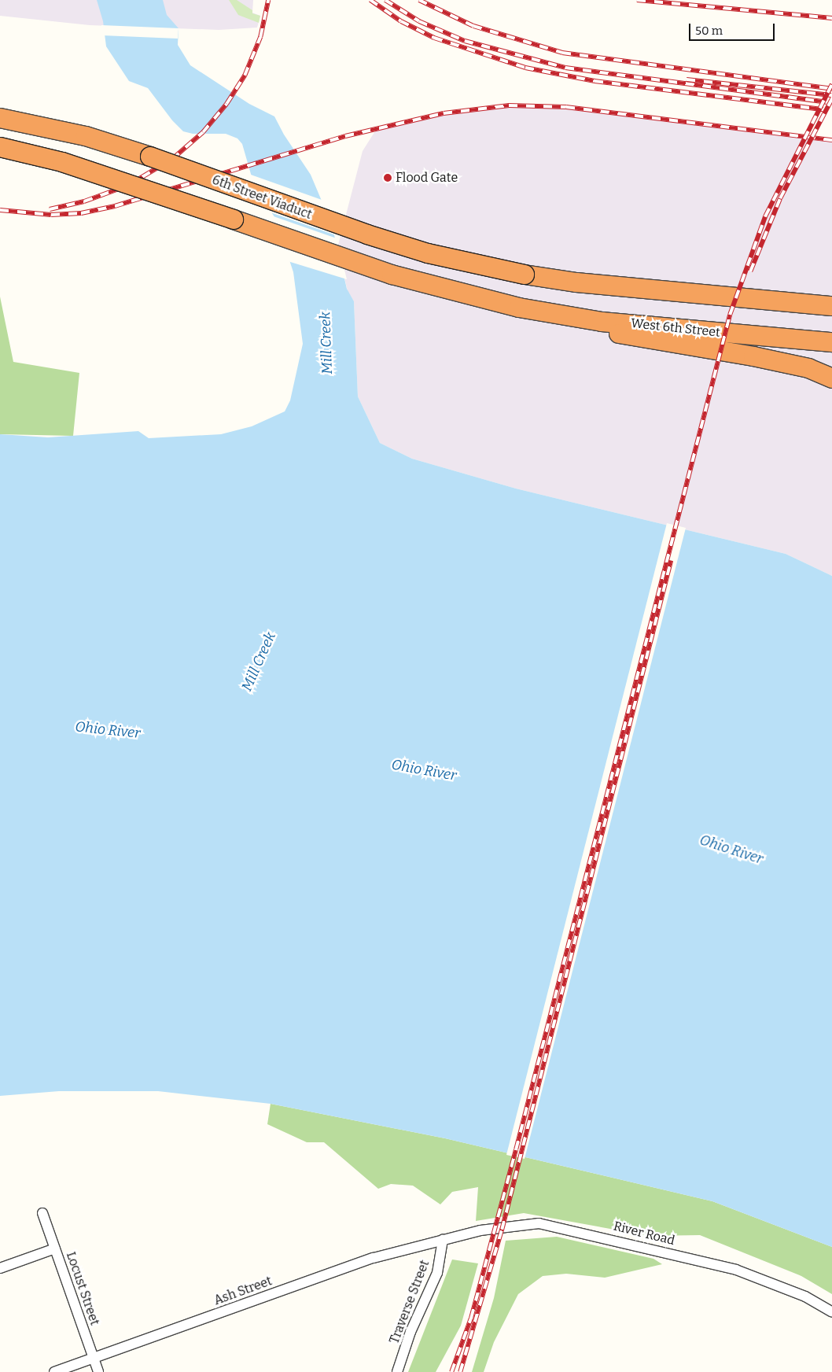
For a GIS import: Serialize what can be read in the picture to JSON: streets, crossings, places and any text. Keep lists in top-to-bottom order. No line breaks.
{"streets":{"highway":["6th Street Viaduct","West 6th Street"],"street":["River Road","Locust Street","Ash Street","Traverse Street"]},"crossings":[["River Road","Ash Street"],["River Road","Traverse Street"],["Locust Street","Ash Street"],["Ash Street","Traverse Street"]],"water":["Mill Creek","Ohio River"],"places":["Flood Gate"],"scale_bar":"50 m"}
